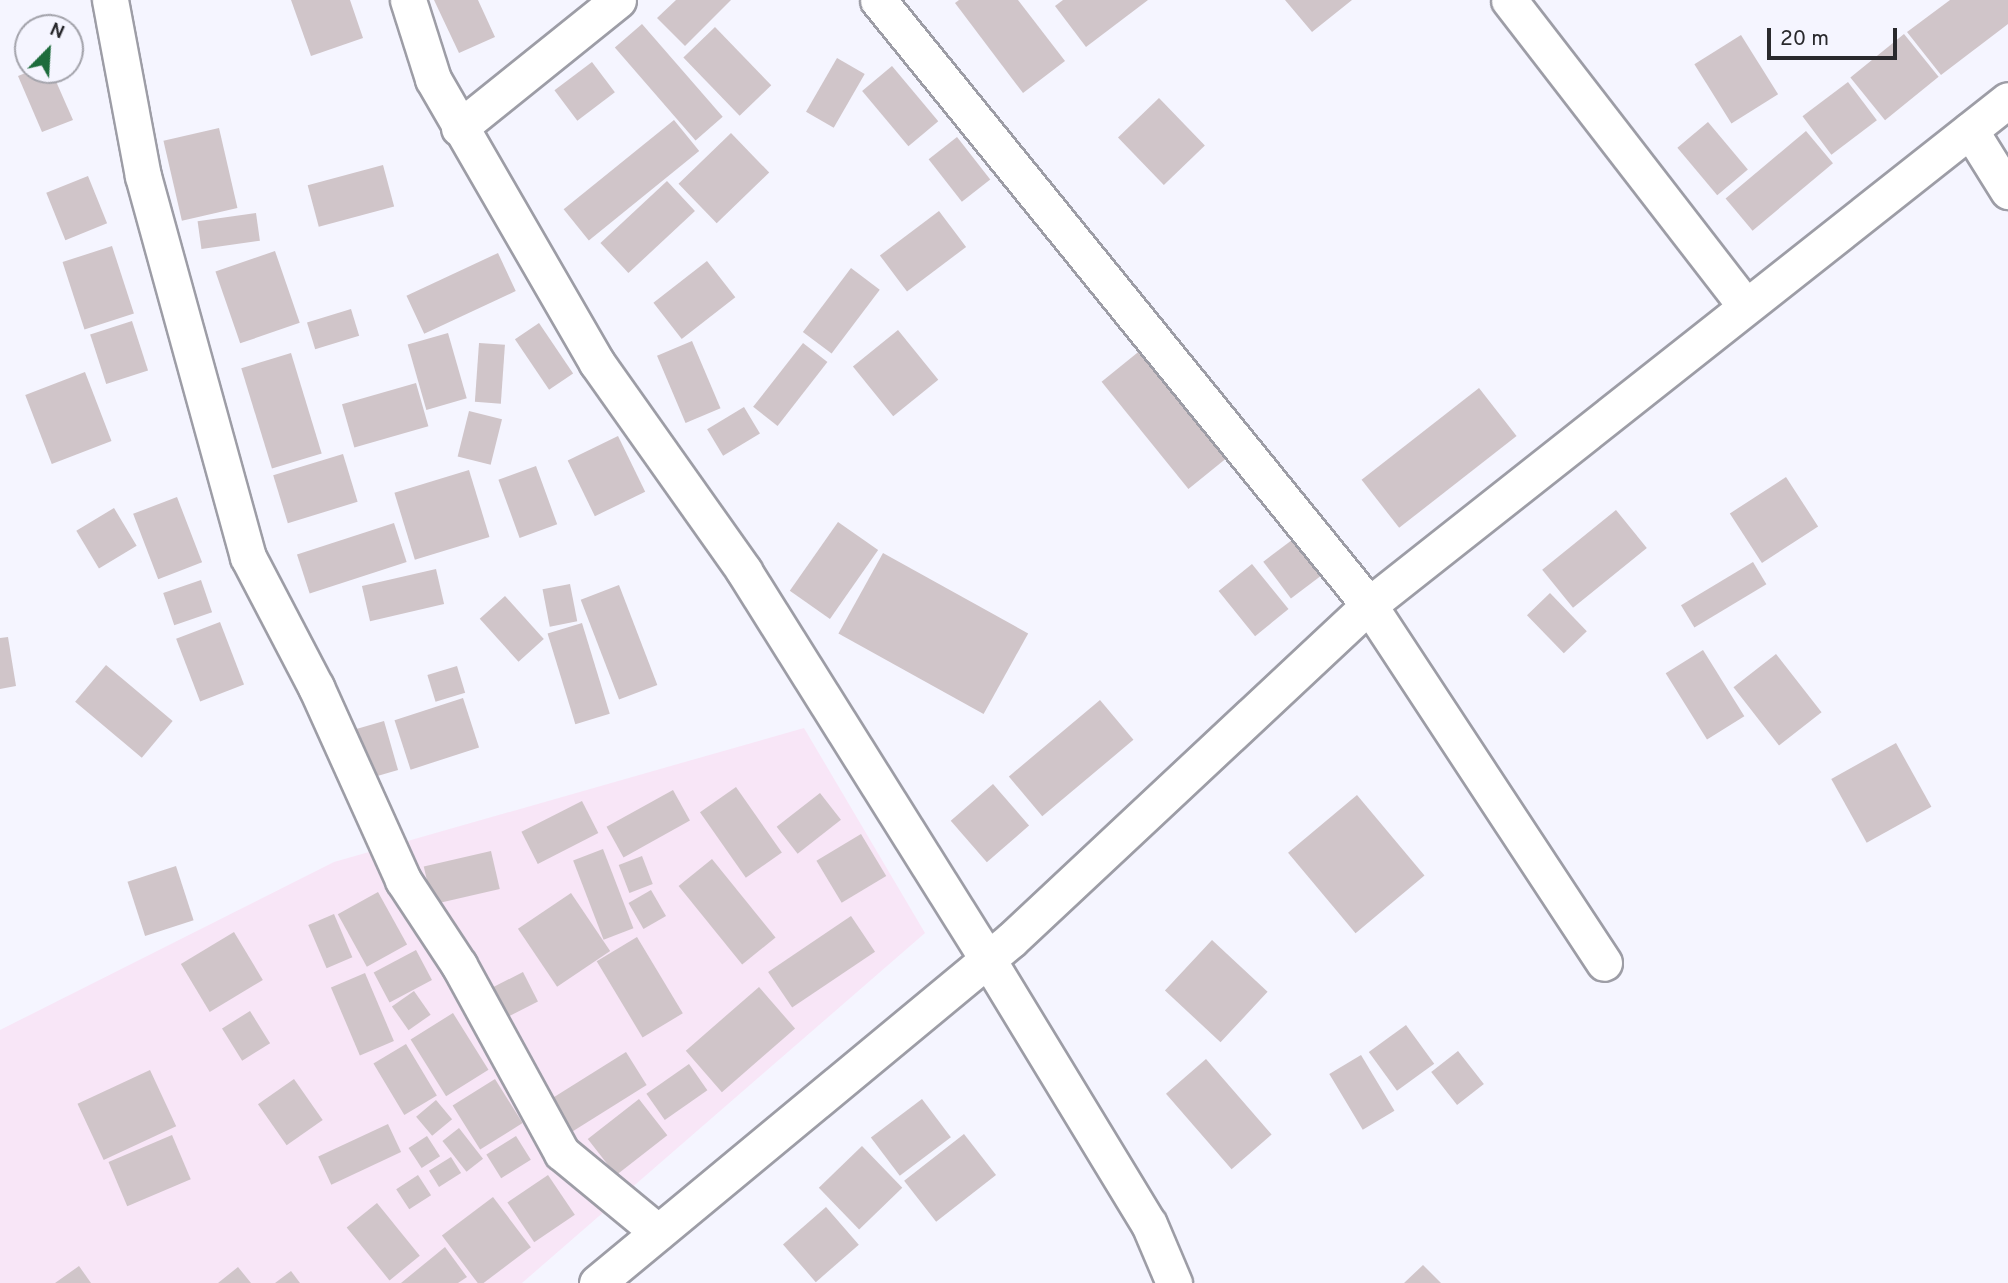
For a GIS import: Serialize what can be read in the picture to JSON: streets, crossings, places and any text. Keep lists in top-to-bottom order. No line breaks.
{"scale_bar":"20 m","north":"top right"}
